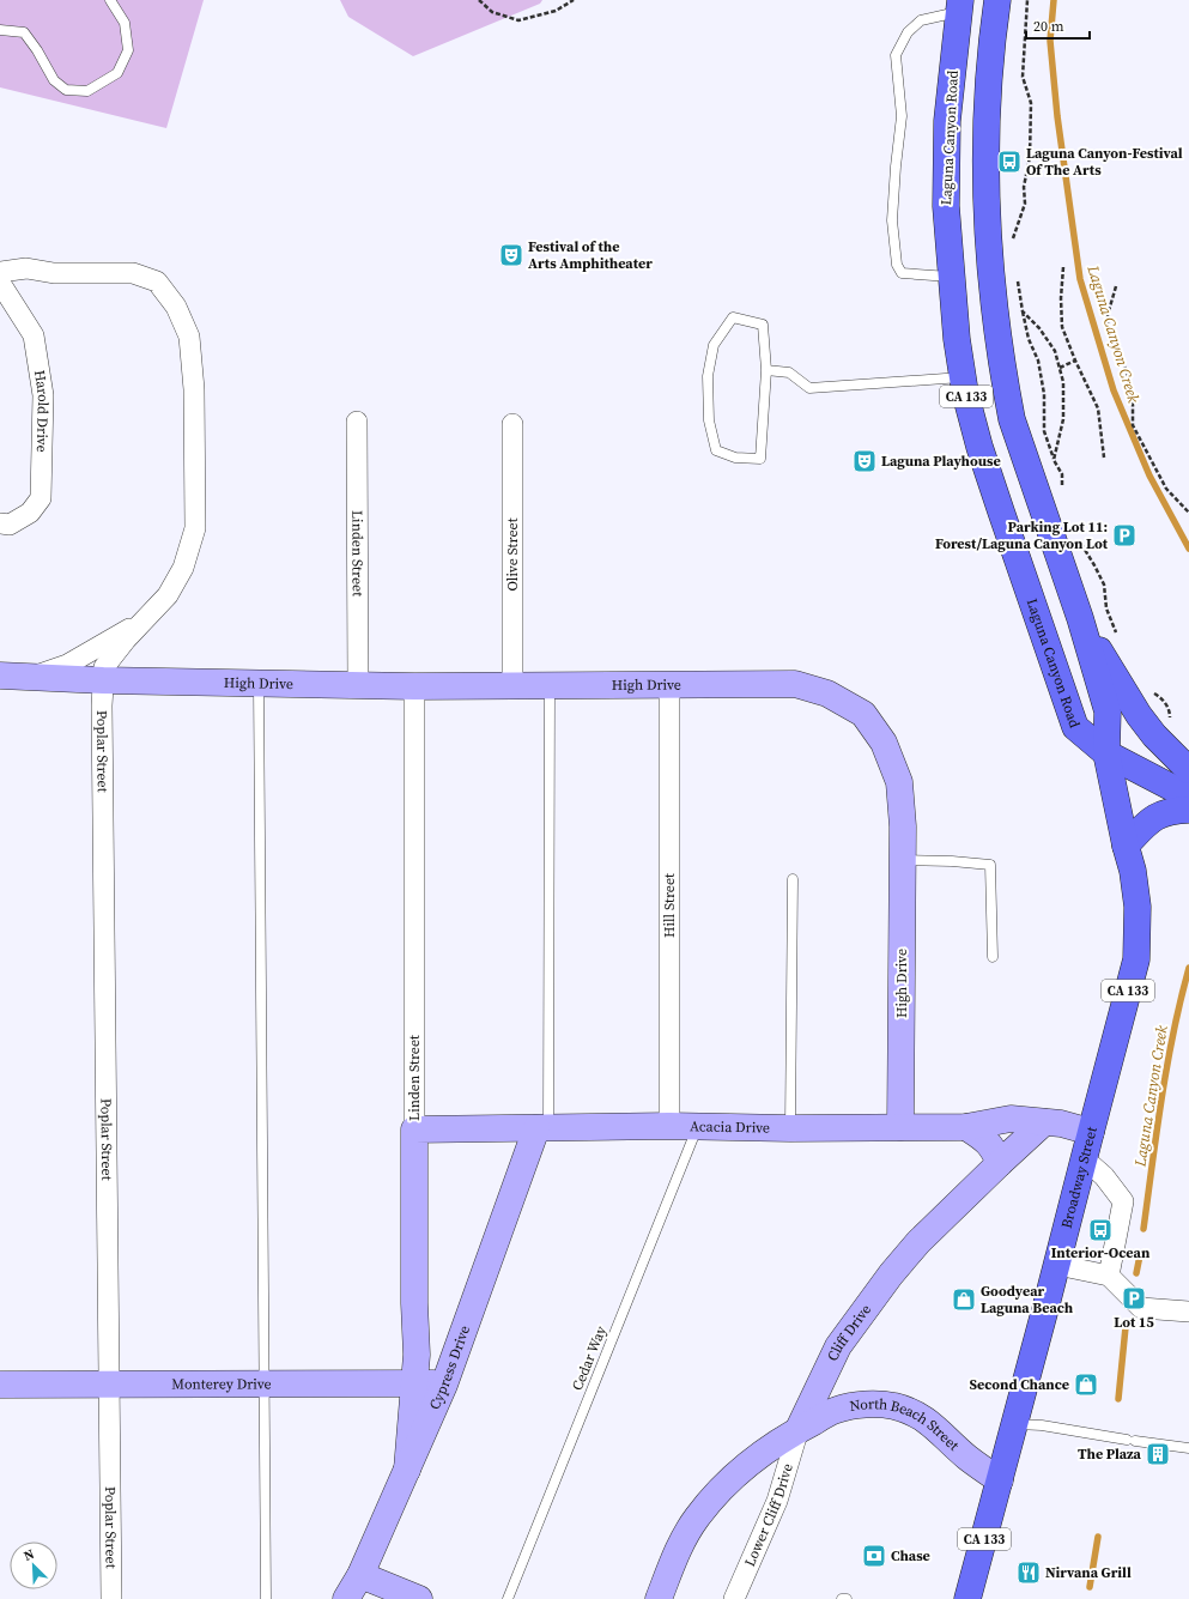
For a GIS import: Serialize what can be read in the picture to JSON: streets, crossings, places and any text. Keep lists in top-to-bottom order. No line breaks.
{"streets":{"main road":["Laguna Canyon Road","CA 133","Broadway Street"],"street":["Harold Drive","Linden Street","Olive Street","High Drive","Poplar Street","Hill Street","Acacia Drive","Cliff Drive","Cypress Drive","Monterey Drive","North Beach Street","Lower Cliff Drive"],"lane":["Cedar Way"]},"crossings":[["Laguna Canyon Road","CA 133"],["Laguna Canyon Road","Broadway Street"],["Linden Street","High Drive"],["Linden Street","Acacia Drive"],["Linden Street","Cypress Drive"],["Linden Street","Monterey Drive"],["Olive Street","High Drive"],["High Drive","Poplar Street"],["High Drive","Hill Street"],["High Drive","Acacia Drive"],["Poplar Street","Monterey Drive"],["Hill Street","Acacia Drive"],["Acacia Drive","Cliff Drive"],["Acacia Drive","Cedar Way"],["Acacia Drive","Cypress Drive"],["Broadway Street","North Beach Street"],["Cliff Drive","North Beach Street"],["Cliff Drive","Lower Cliff Drive"],["Cypress Drive","Monterey Drive"],["North Beach Street","Lower Cliff Drive"]],"water":["Laguna Canyon Creek"],"places":{"bus stop":["Laguna Canyon-Festival Of The Arts","Interior-Ocean"],"theatre":["Festival of the Arts Amphitheater","Laguna Playhouse"],"parking":["Parking Lot 11: Forest/Laguna Canyon Lot","Lot 15"],"shop":["Goodyear Laguna Beach","Second Chance"],"building":["The Plaza"],"bank":["Chase"],"restaurant":["Nirvana Grill"]},"scale_bar":"20 m","north":"top left"}
